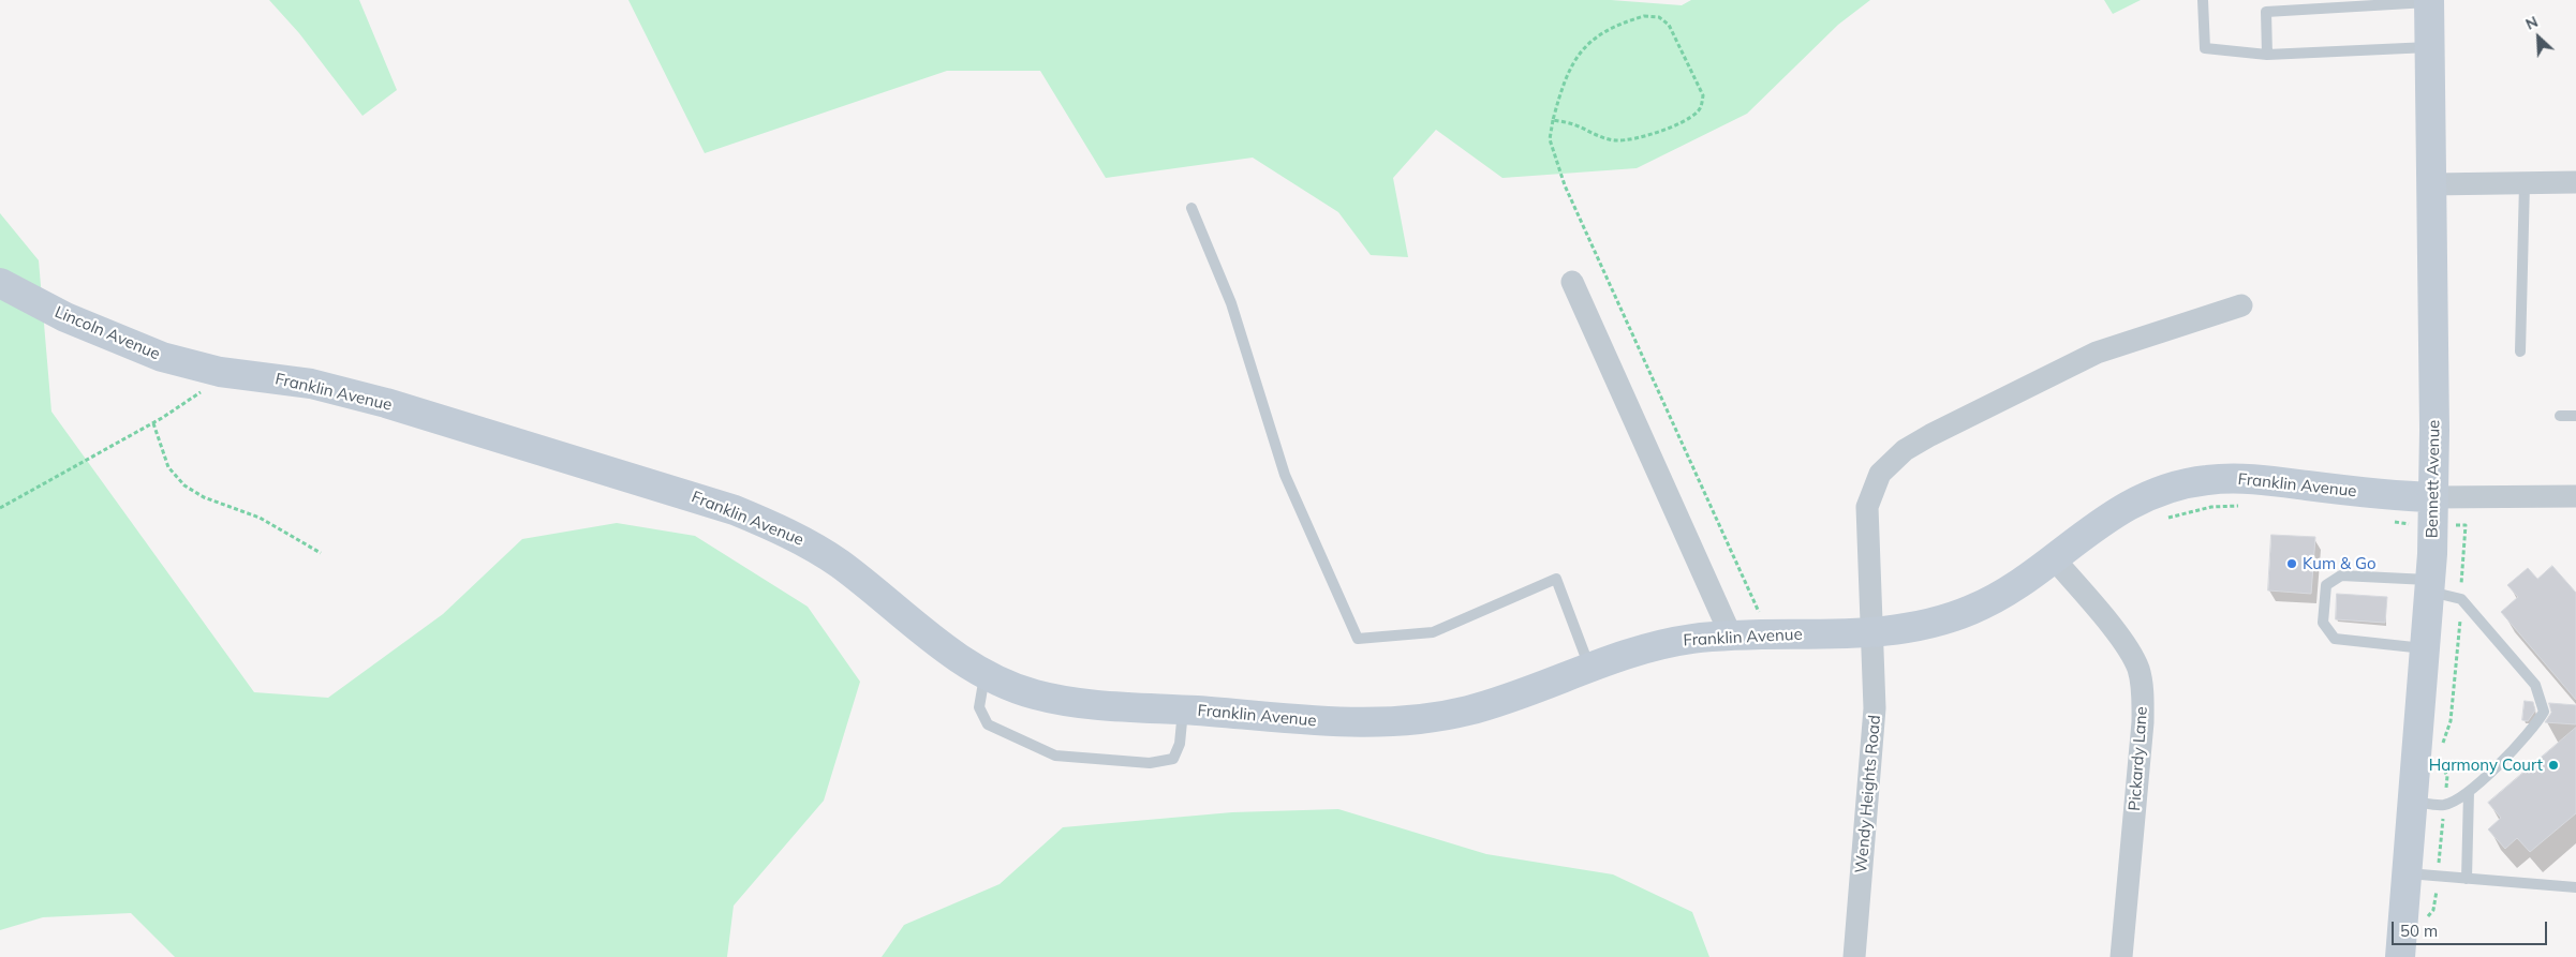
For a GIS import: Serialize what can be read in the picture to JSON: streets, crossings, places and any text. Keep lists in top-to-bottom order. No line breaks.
{"streets":{"street":["Lincoln Avenue","Franklin Avenue","Bennett Avenue","Pickardy Lane","Wendy Heights Road"]},"crossings":[["Lincoln Avenue","Franklin Avenue"],["Franklin Avenue","Bennett Avenue"],["Franklin Avenue","Pickardy Lane"],["Franklin Avenue","Wendy Heights Road"]],"places":["Kum & Go","Harmony Court"],"scale_bar":"50 m","north":"top left"}
